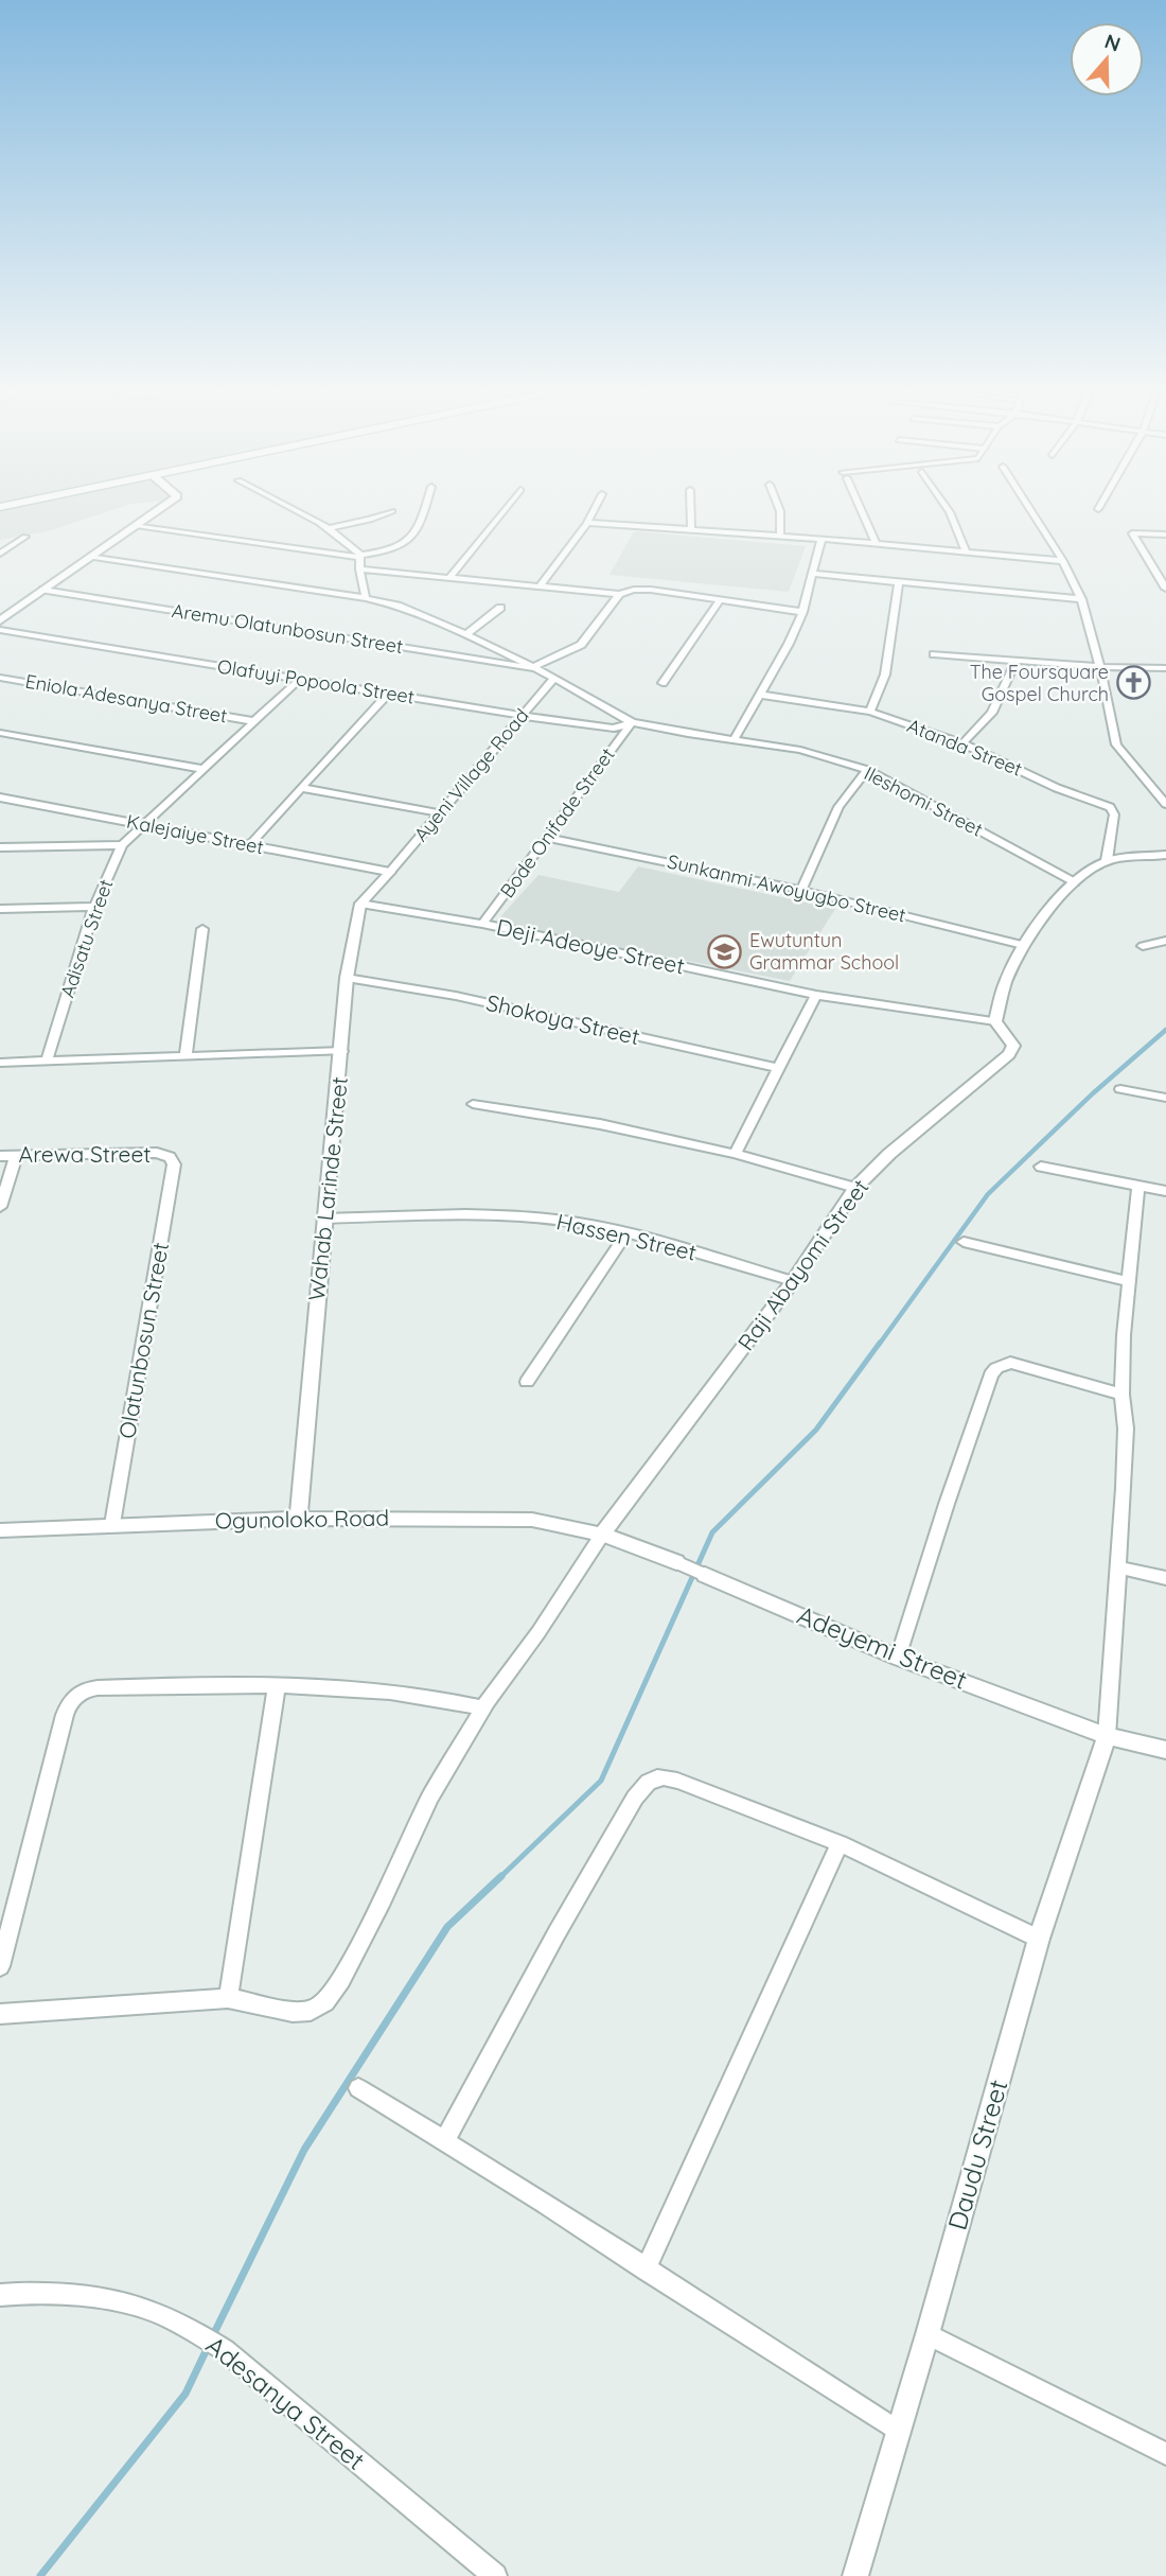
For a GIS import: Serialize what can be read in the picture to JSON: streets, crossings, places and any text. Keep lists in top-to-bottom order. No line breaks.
{"streets":{"street":["Aremu Olatunbosun Street","Olafuyi Popoola Street","Eniola Adesanya Street","Atanda Street","Ayeni Village Road","Ileshomi Street","Bode Onifade Street","Kalejaiye Street","Sunkanmi Awoyugbo Street","Adisatu Street","Deji Adeoye Street","Shokoya Street","Arewa Street","Wahab Larinde Street","Hassen Street","Raji Abayomi Street","Olatunbosun Street","Ogunoloko Road","Adeyemi Street","Daudu Street","Adesanya Street"]},"crossings":[["Olafuyi Popoola Street","Ayeni Village Road"],["Olafuyi Popoola Street","Ileshomi Street"],["Olafuyi Popoola Street","Bode Onifade Street"],["Olafuyi Popoola Street","Adisatu Street"],["Eniola Adesanya Street","Adisatu Street"],["Ayeni Village Road","Kalejaiye Street"],["Ileshomi Street","Bode Onifade Street"],["Bode Onifade Street","Sunkanmi Awoyugbo Street"],["Bode Onifade Street","Deji Adeoye Street"],["Kalejaiye Street","Adisatu Street"],["Deji Adeoye Street","Wahab Larinde Street"],["Deji Adeoye Street","Raji Abayomi Street"],["Shokoya Street","Wahab Larinde Street"],["Arewa Street","Olatunbosun Street"],["Wahab Larinde Street","Hassen Street"],["Wahab Larinde Street","Ogunoloko Road"],["Hassen Street","Raji Abayomi Street"],["Raji Abayomi Street","Ogunoloko Road"],["Raji Abayomi Street","Adeyemi Street"],["Olatunbosun Street","Ogunoloko Road"],["Ogunoloko Road","Adeyemi Street"],["Adeyemi Street","Daudu Street"]],"places":{"church":["The Foursquare Gospel Church"],"school or university":["Ewutuntun Grammar School"]},"north":"top"}
